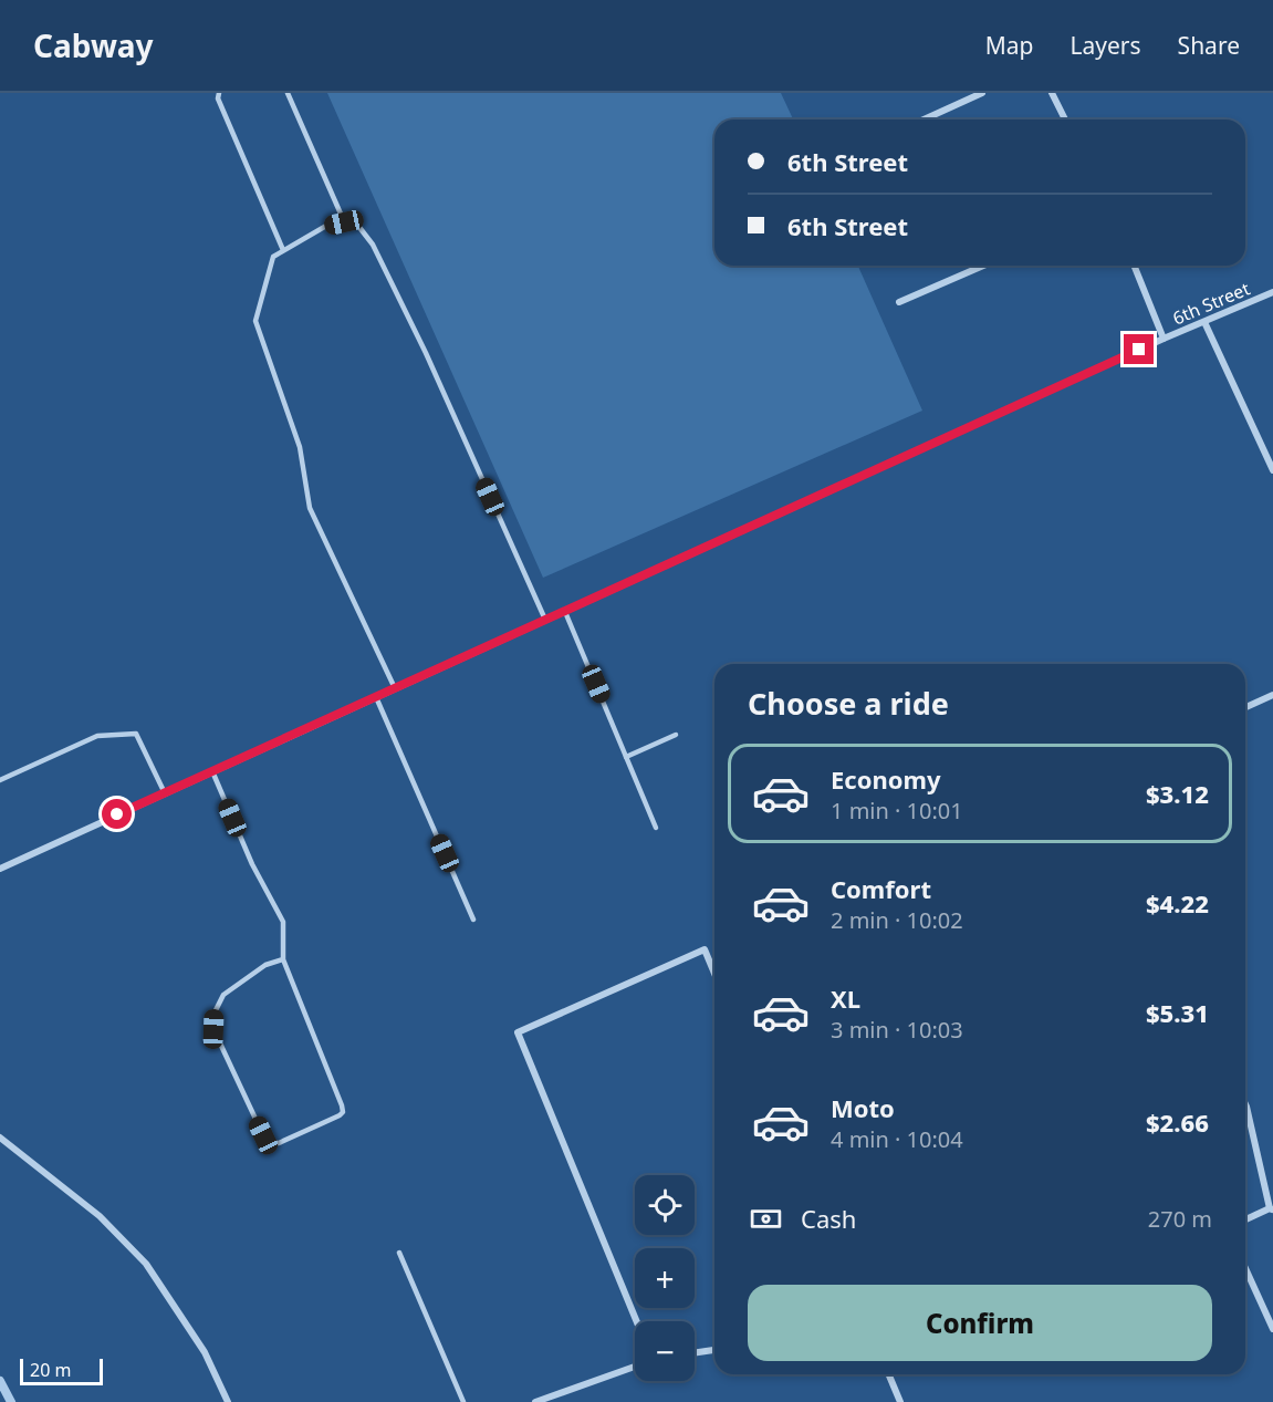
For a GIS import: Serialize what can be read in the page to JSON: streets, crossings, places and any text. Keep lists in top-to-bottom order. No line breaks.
{"streets":{"street":["6th Street"]},"scale_bar":"20 m","page":{"header":"Cabway","nav":["Map","Layers","Share"],"banner":["6th Street","6th Street"],"heading":"Choose a ride","list":[{"name":"Economy","note":"1 min · 10:01","value":"$3.12"},{"name":"Comfort","note":"2 min · 10:02","value":"$4.22"},{"name":"XL","note":"3 min · 10:03","value":"$5.31"},{"name":"Moto","note":"4 min · 10:04","value":"$2.66"}],"map_buttons":["+","−"],"pay":["Cash","270 m"],"buttons":"Confirm","scale":"20 m"}}
